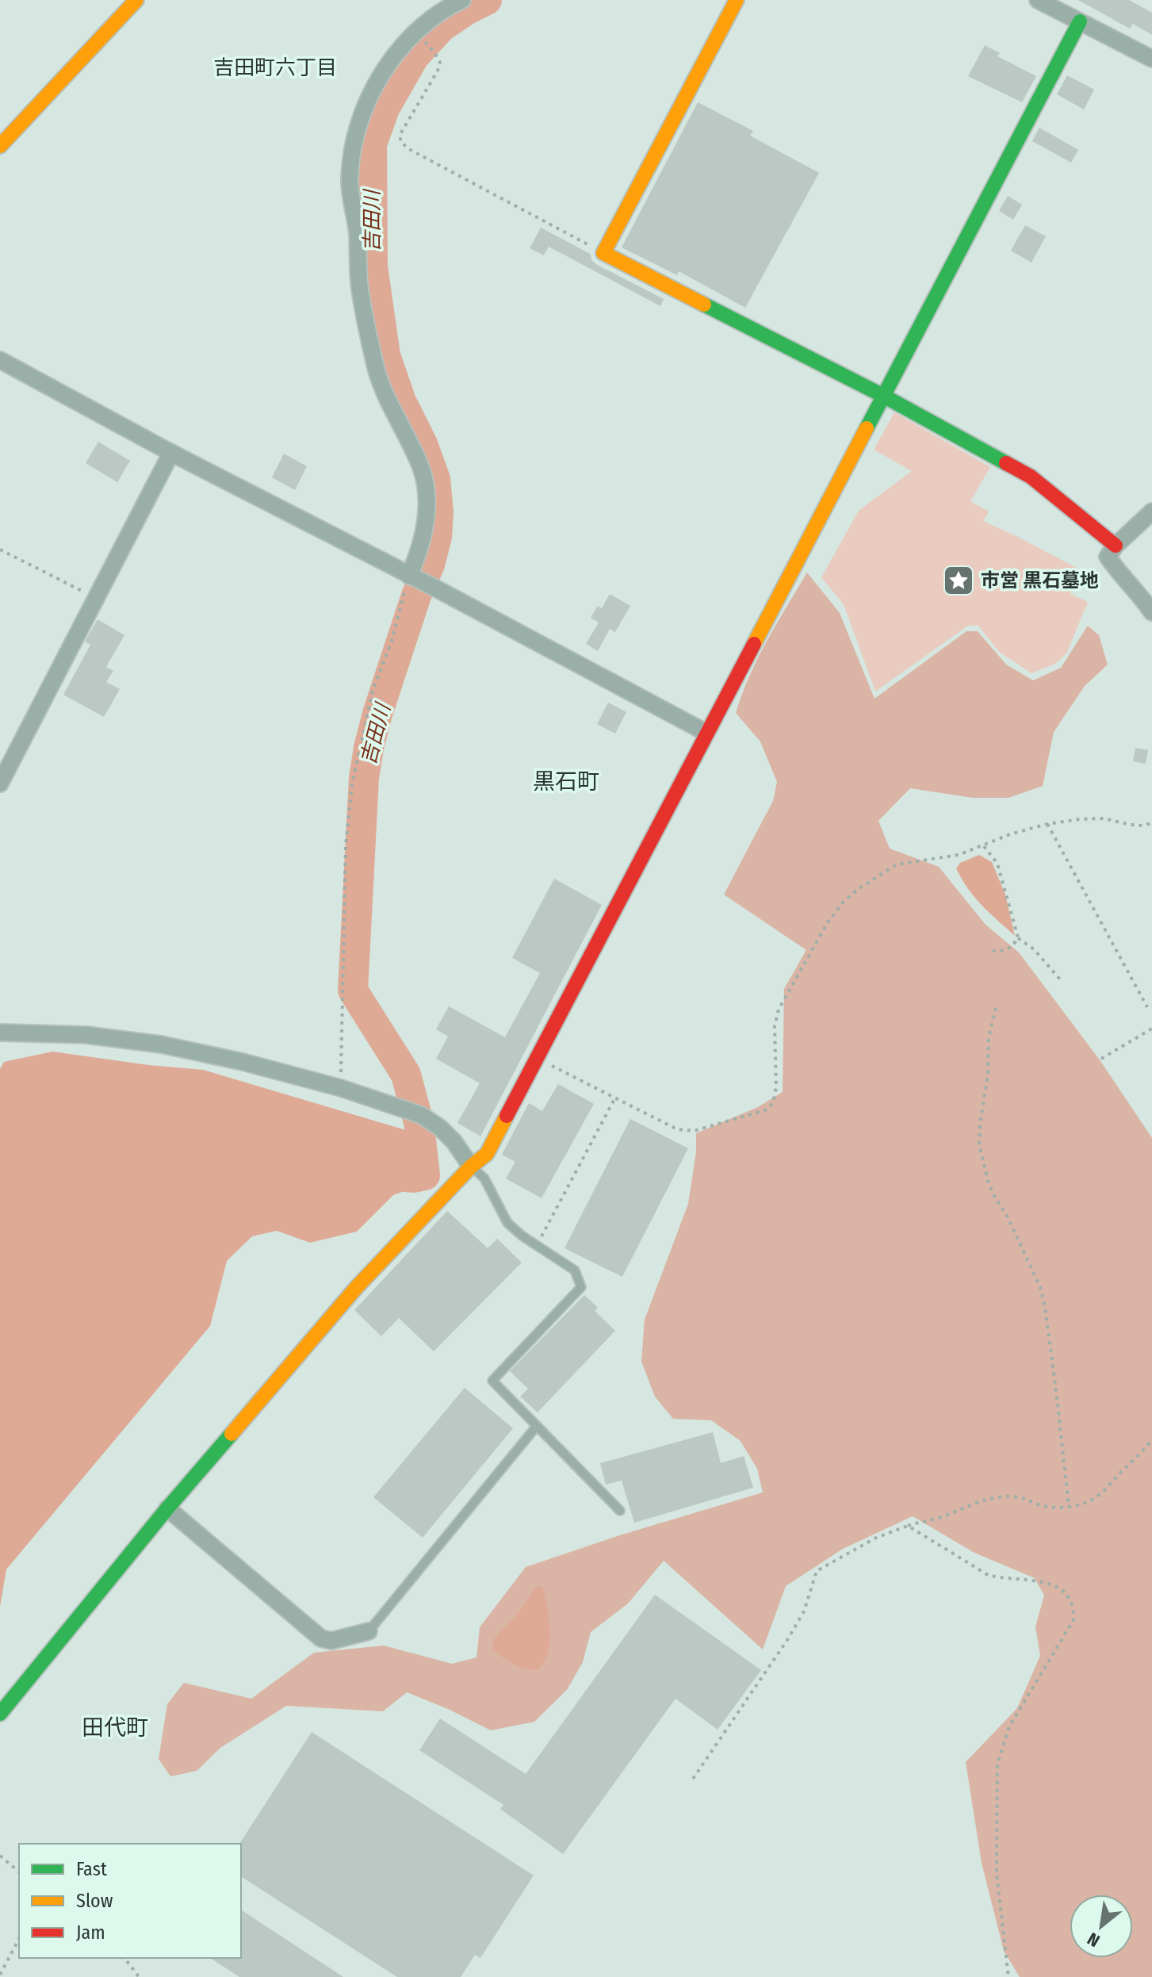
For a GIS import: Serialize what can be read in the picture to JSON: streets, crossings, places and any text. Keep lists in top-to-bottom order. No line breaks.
{"districts":["吉田町六丁目","黒石町","田代町"],"water":["吉田川"],"places":{"place":["市営 黒石墓地"]},"legend":["Fast","Slow","Jam"],"north":"bottom left"}
